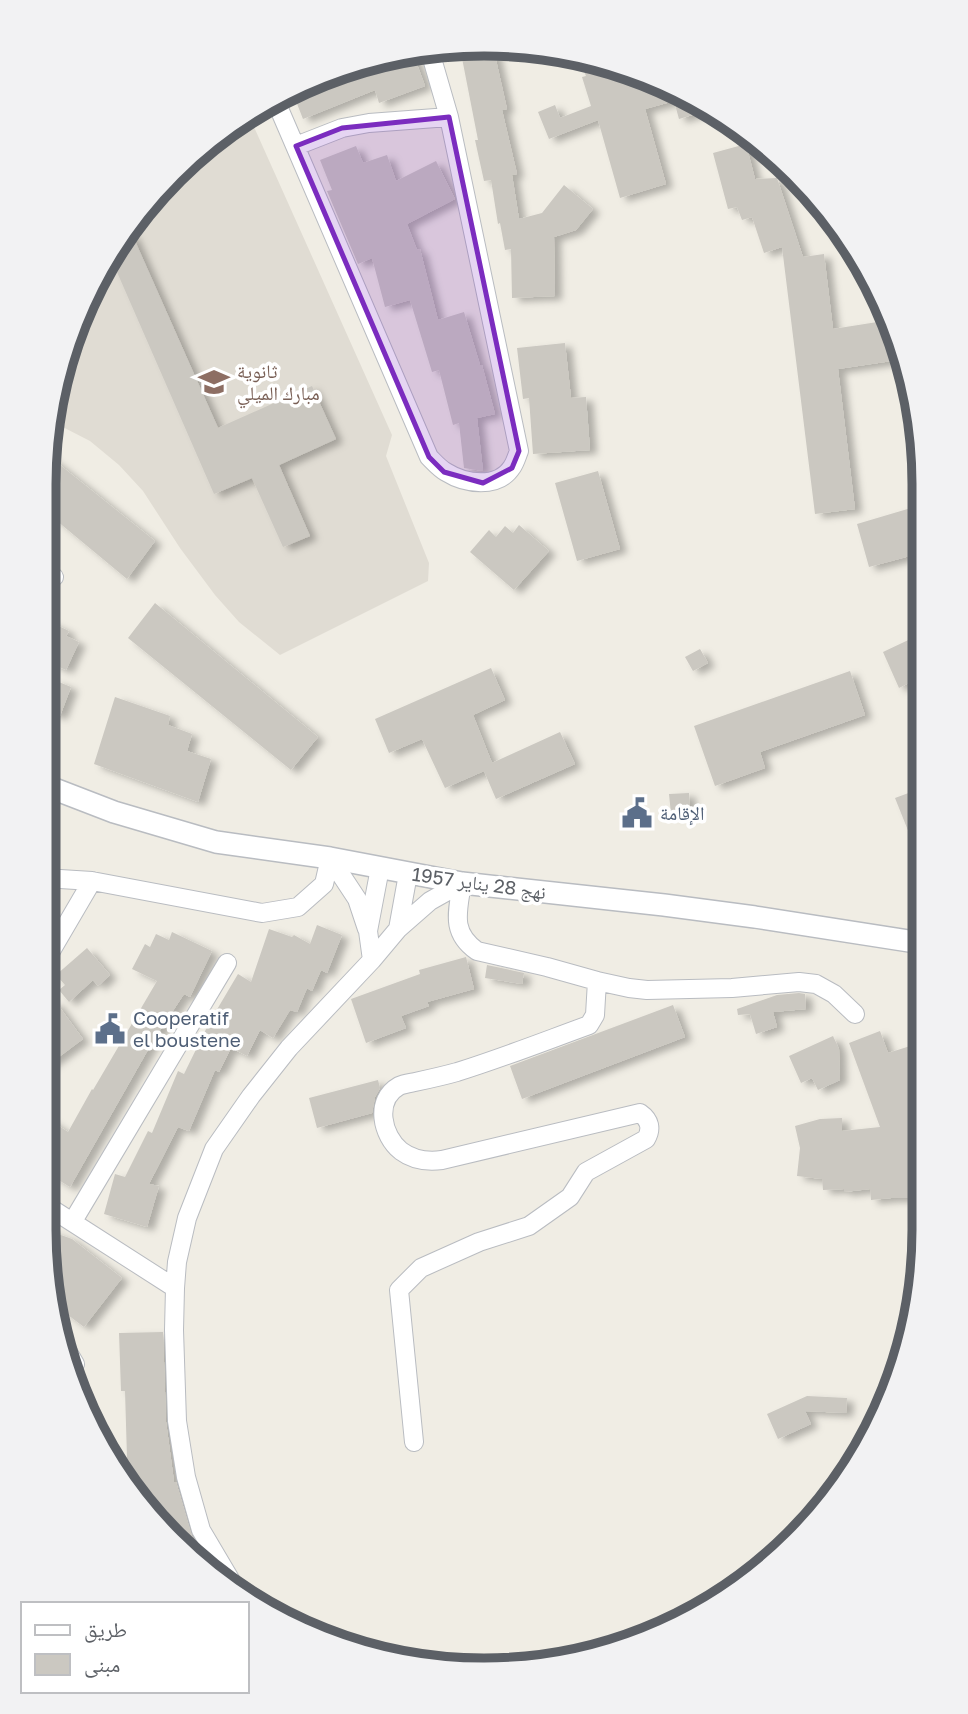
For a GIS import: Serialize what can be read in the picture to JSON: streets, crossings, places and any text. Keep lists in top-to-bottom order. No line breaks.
{"streets":{"street":["نهج 28 يناير 1957"]},"places":{"school or university":["ثانوية مبارك الميلي"],"public building":["الإقامة","Cooperatif el boustene"]},"legend":["طريق","مبنى"]}
